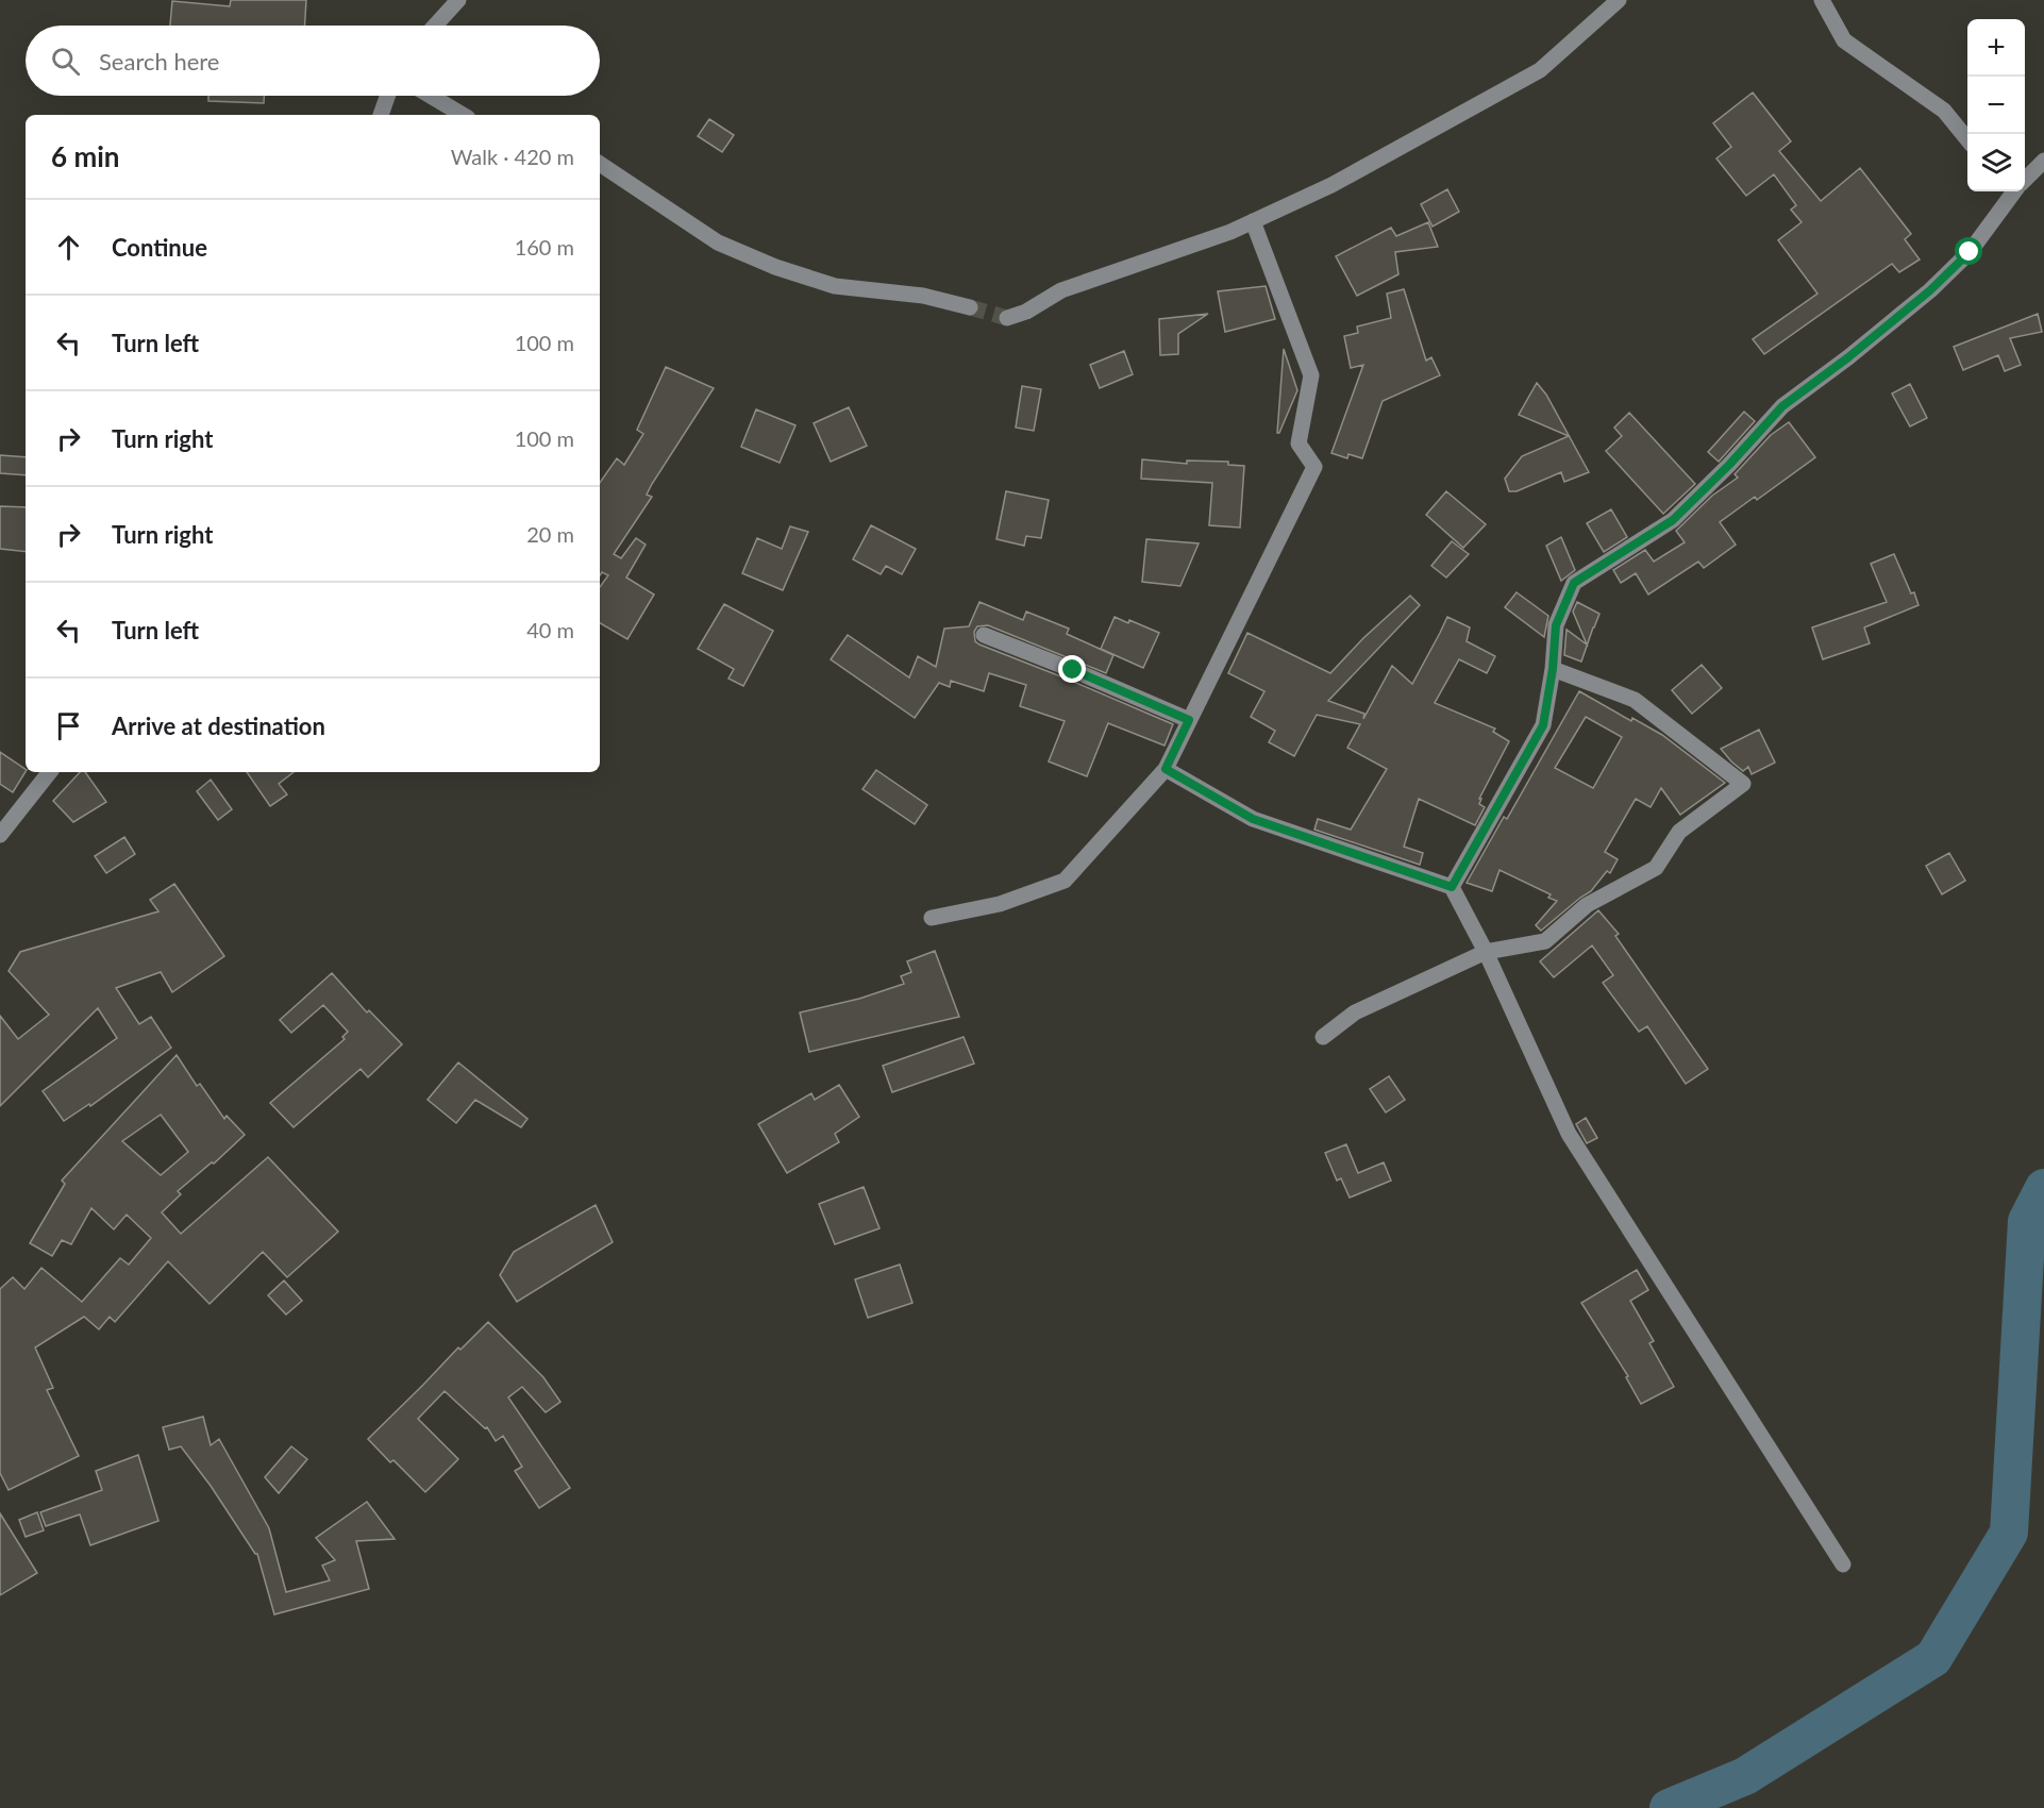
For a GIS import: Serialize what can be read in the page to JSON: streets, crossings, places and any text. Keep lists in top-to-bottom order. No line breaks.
{"page":{"map_buttons":["+","−"],"search":"Search here","heading":["6 min","Walk · 420 m"],"list":[["Continue","160 m"],["Turn left","100 m"],["Turn right","100 m"],["Turn right","20 m"],["Turn left","40 m"],"Arrive at destination"]}}
